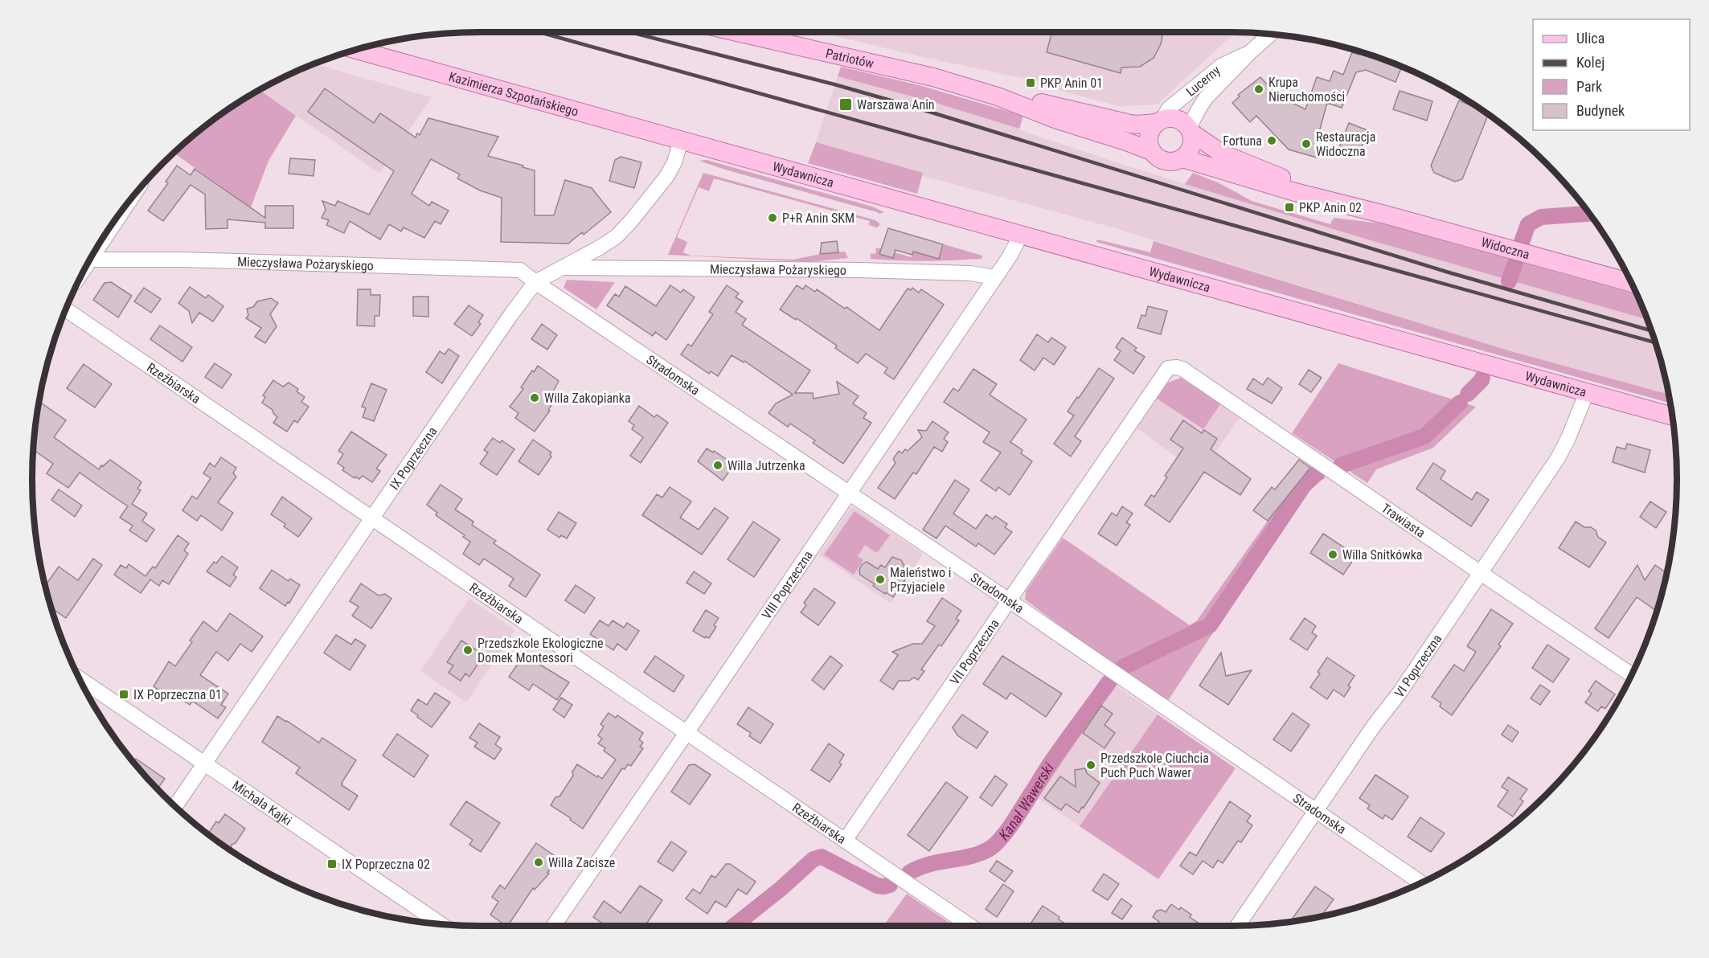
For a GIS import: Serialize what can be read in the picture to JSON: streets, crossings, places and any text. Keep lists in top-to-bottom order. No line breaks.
{"streets":{"main road":["Patriotów","Kazimierza Szpotańskiego","Wydawnicza","Widoczna"],"street":["Lucerny","Mieczysława Pożaryskiego","Stradomska","Rzeźbiarska","IX Poprzeczna","Trawiasta","VIII Poprzeczna","VII Poprzeczna","VI Poprzeczna","Michała Kajki"]},"crossings":[["Patriotów","Lucerny"],["Patriotów","Widoczna"],["Lucerny","Widoczna"],["Kazimierza Szpotańskiego","Wydawnicza"],["Kazimierza Szpotańskiego","IX Poprzeczna"],["Wydawnicza","IX Poprzeczna"],["Wydawnicza","VIII Poprzeczna"],["Wydawnicza","VI Poprzeczna"],["Mieczysława Pożaryskiego","Stradomska"],["Mieczysława Pożaryskiego","IX Poprzeczna"],["Mieczysława Pożaryskiego","VIII Poprzeczna"],["Stradomska","IX Poprzeczna"],["Stradomska","VIII Poprzeczna"],["Stradomska","VII Poprzeczna"],["Stradomska","VI Poprzeczna"],["Rzeźbiarska","IX Poprzeczna"],["Rzeźbiarska","VIII Poprzeczna"],["Rzeźbiarska","VII Poprzeczna"],["IX Poprzeczna","Michała Kajki"],["Trawiasta","VII Poprzeczna"],["Trawiasta","VI Poprzeczna"]],"water":["Kanał Wawerski"],"places":{"transit":["PKP Anin 01","Warszawa Anin","PKP Anin 02","IX Poprzeczna 01","IX Poprzeczna 02"],"other":["Krupa Nieruchomości","Fortuna","Restauracja Widoczna","P+R Anin SKM","Willa Zakopianka","Willa Jutrzenka","Willa Snitkówka","Maleństwo i Przyjaciele","Przedszkole Ekologiczne Domek Montessori","Przedszkole Ciuchcia Puch Puch Wawer","Willa Zacisze"]},"legend":["Ulica","Kolej","Park","Budynek"]}
